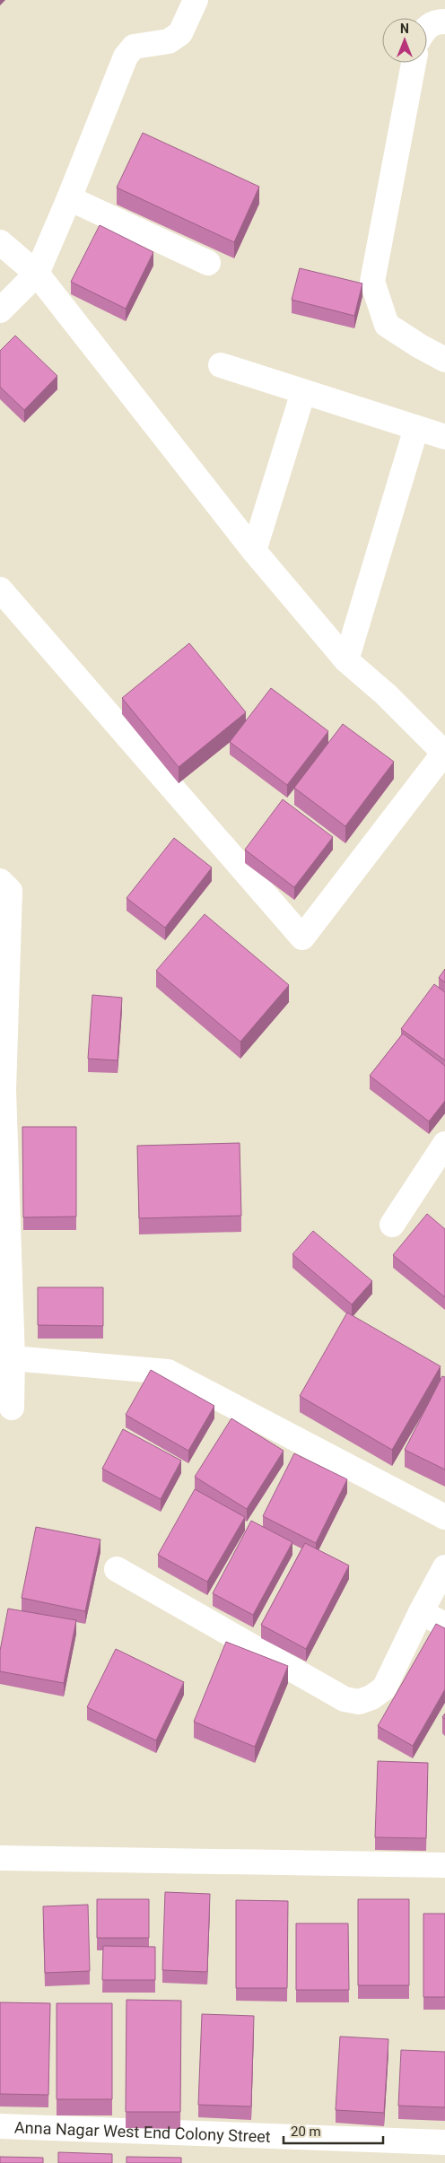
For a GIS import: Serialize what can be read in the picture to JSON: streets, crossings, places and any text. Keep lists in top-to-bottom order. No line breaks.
{"streets":{"street":["Anna Nagar West End Colony Street"]},"scale_bar":"20 m","north":"top"}
